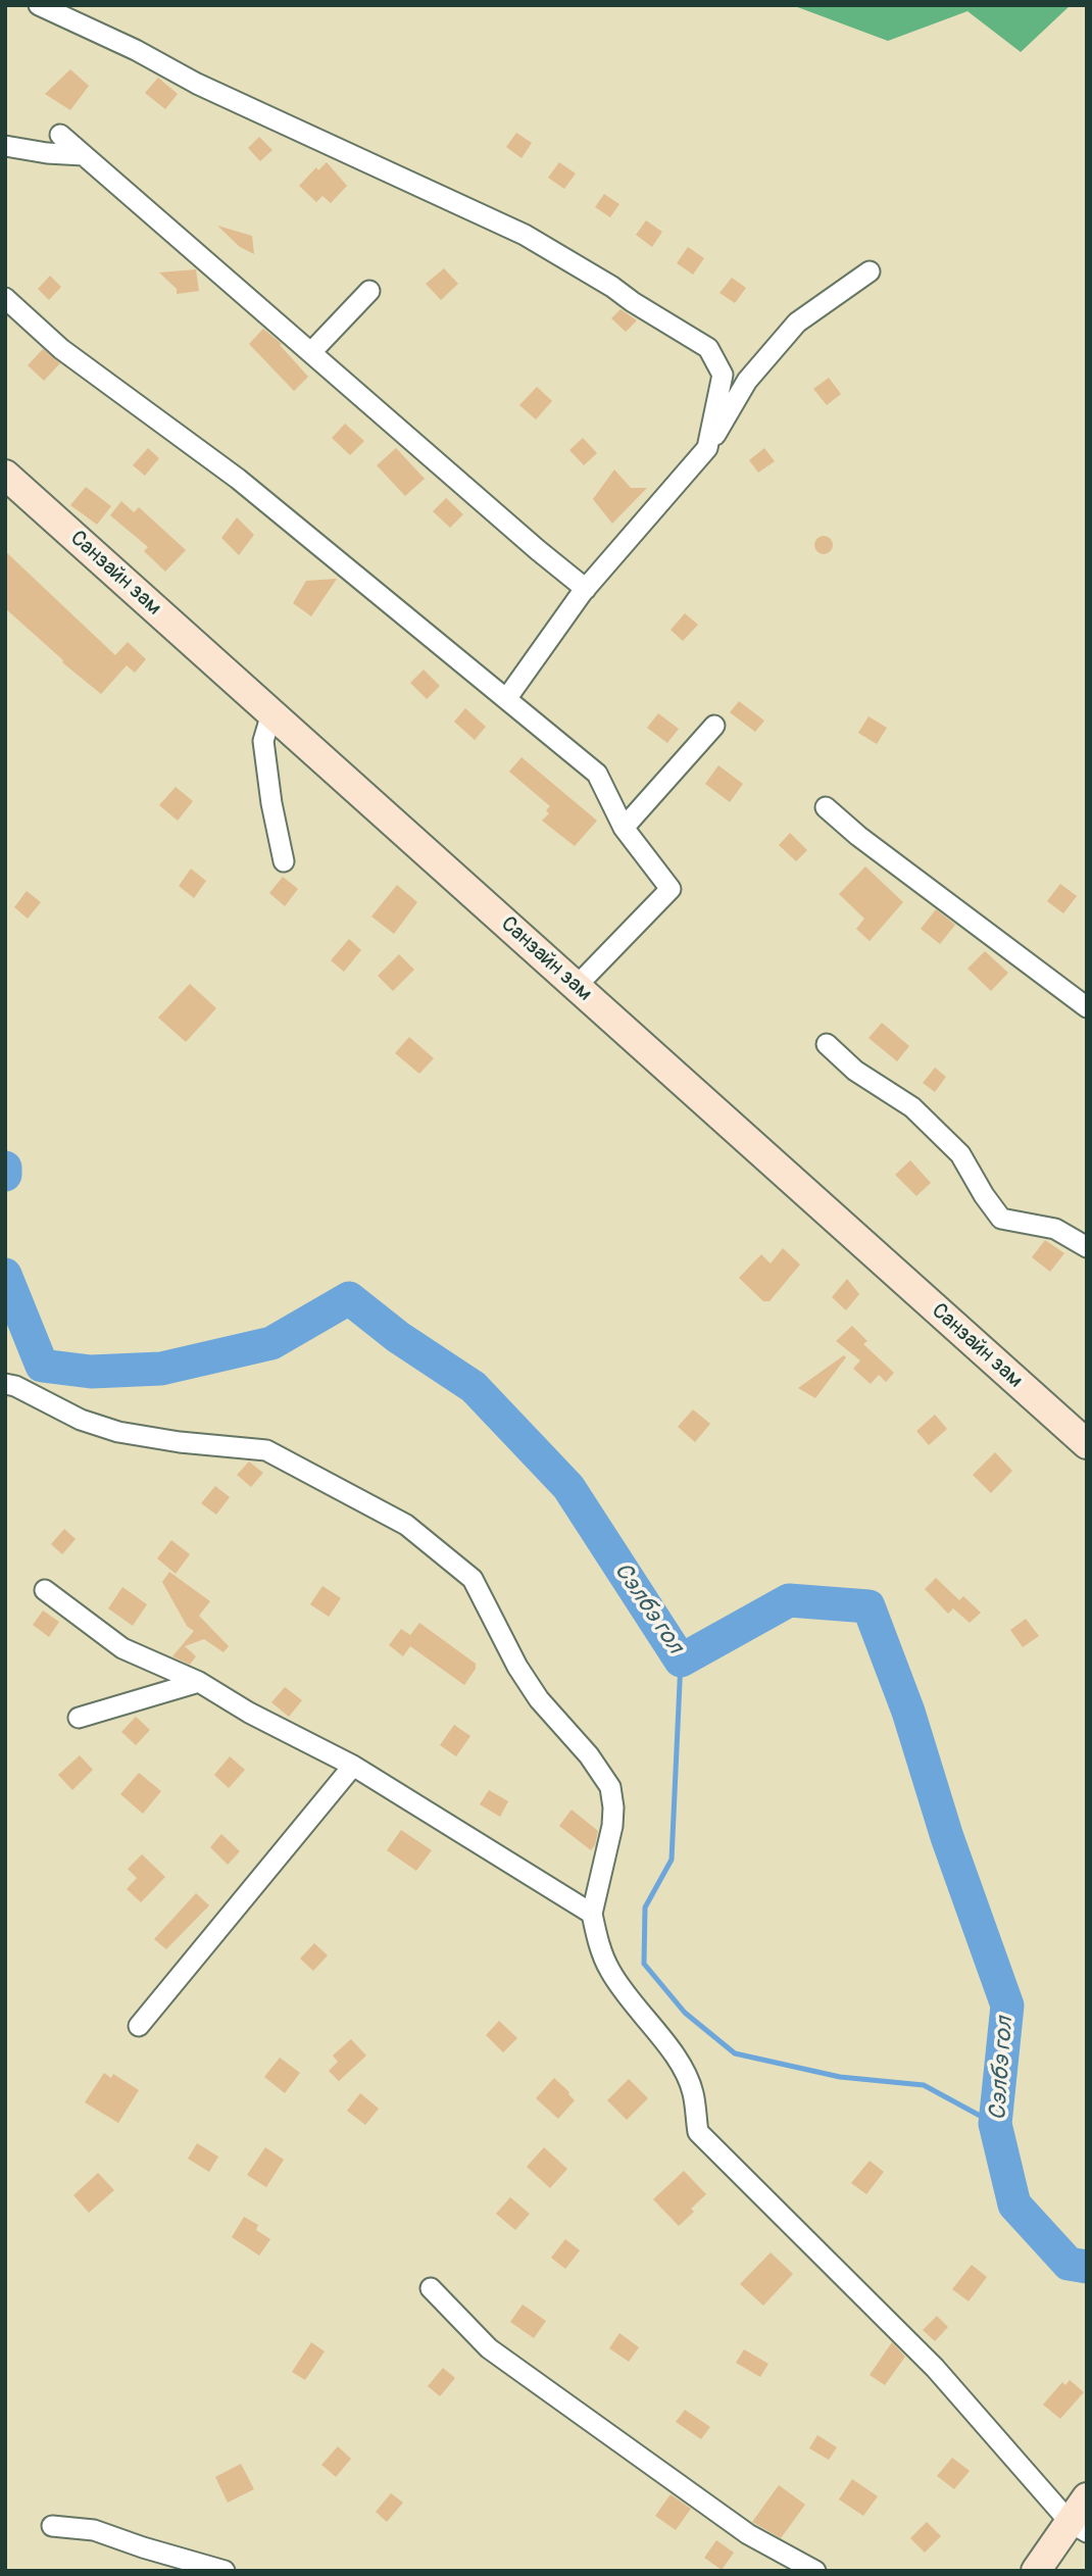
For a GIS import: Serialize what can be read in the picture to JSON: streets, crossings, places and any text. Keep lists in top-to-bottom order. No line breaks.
{"streets":{"main road":["Санзайн зам"]},"water":["Сэлбэ гол"]}
